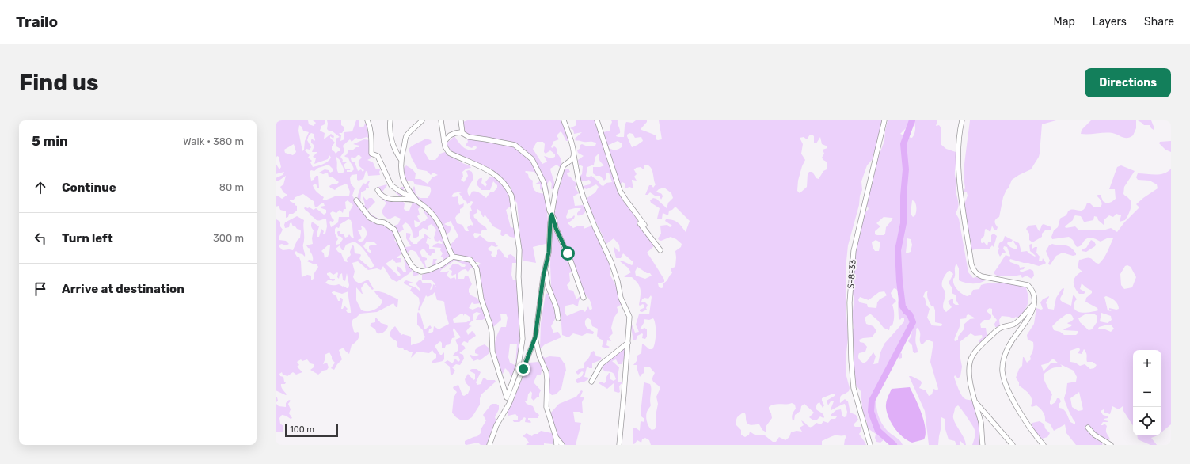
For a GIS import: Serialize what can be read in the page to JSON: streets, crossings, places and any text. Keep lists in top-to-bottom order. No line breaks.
{"streets":{"street":["Տ-8-33"]},"scale_bar":"100 m","page":{"header":"Trailo","nav":["Map","Layers","Share"],"buttons":"Directions","title":"Find us","heading":["5 min","Walk · 380 m"],"list":[["Continue","80 m"],["Turn left","300 m"],"Arrive at destination"],"map_buttons":["+","−"],"scale":"100 m"}}
